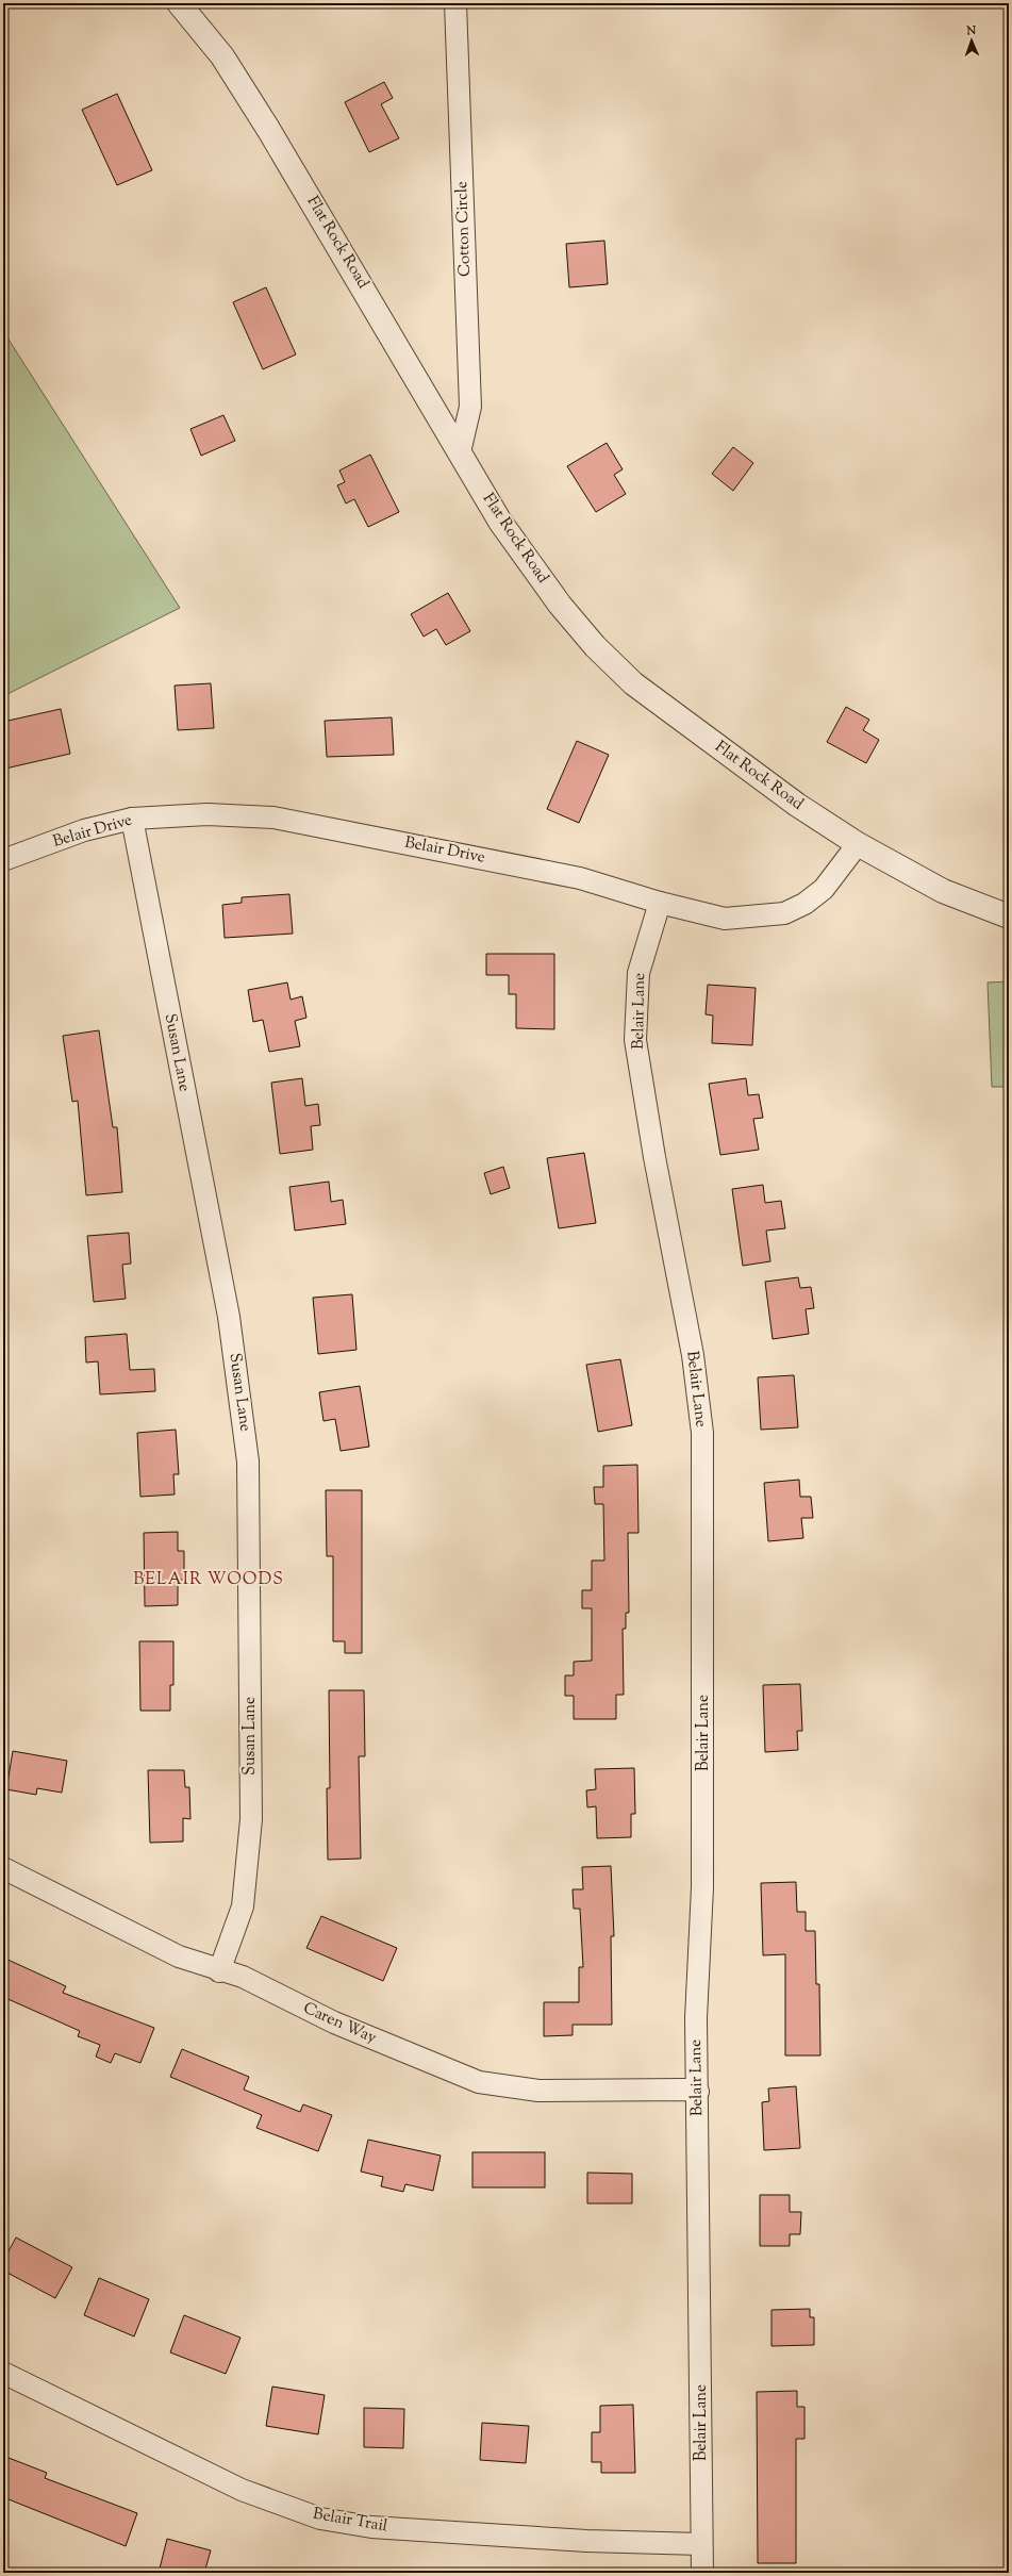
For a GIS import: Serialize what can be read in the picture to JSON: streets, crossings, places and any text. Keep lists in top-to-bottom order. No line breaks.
{"streets":{"street":["Cotton Circle","Flat Rock Road","Belair Drive","Belair Lane","Susan Lane","Caren Way","Belair Trail"]},"crossings":[["Cotton Circle","Flat Rock Road"],["Flat Rock Road","Belair Drive"],["Belair Drive","Belair Lane"],["Belair Drive","Susan Lane"],["Belair Lane","Caren Way"],["Belair Lane","Belair Trail"],["Susan Lane","Caren Way"]],"districts":["BELAIR WOODS"],"north":"top"}
